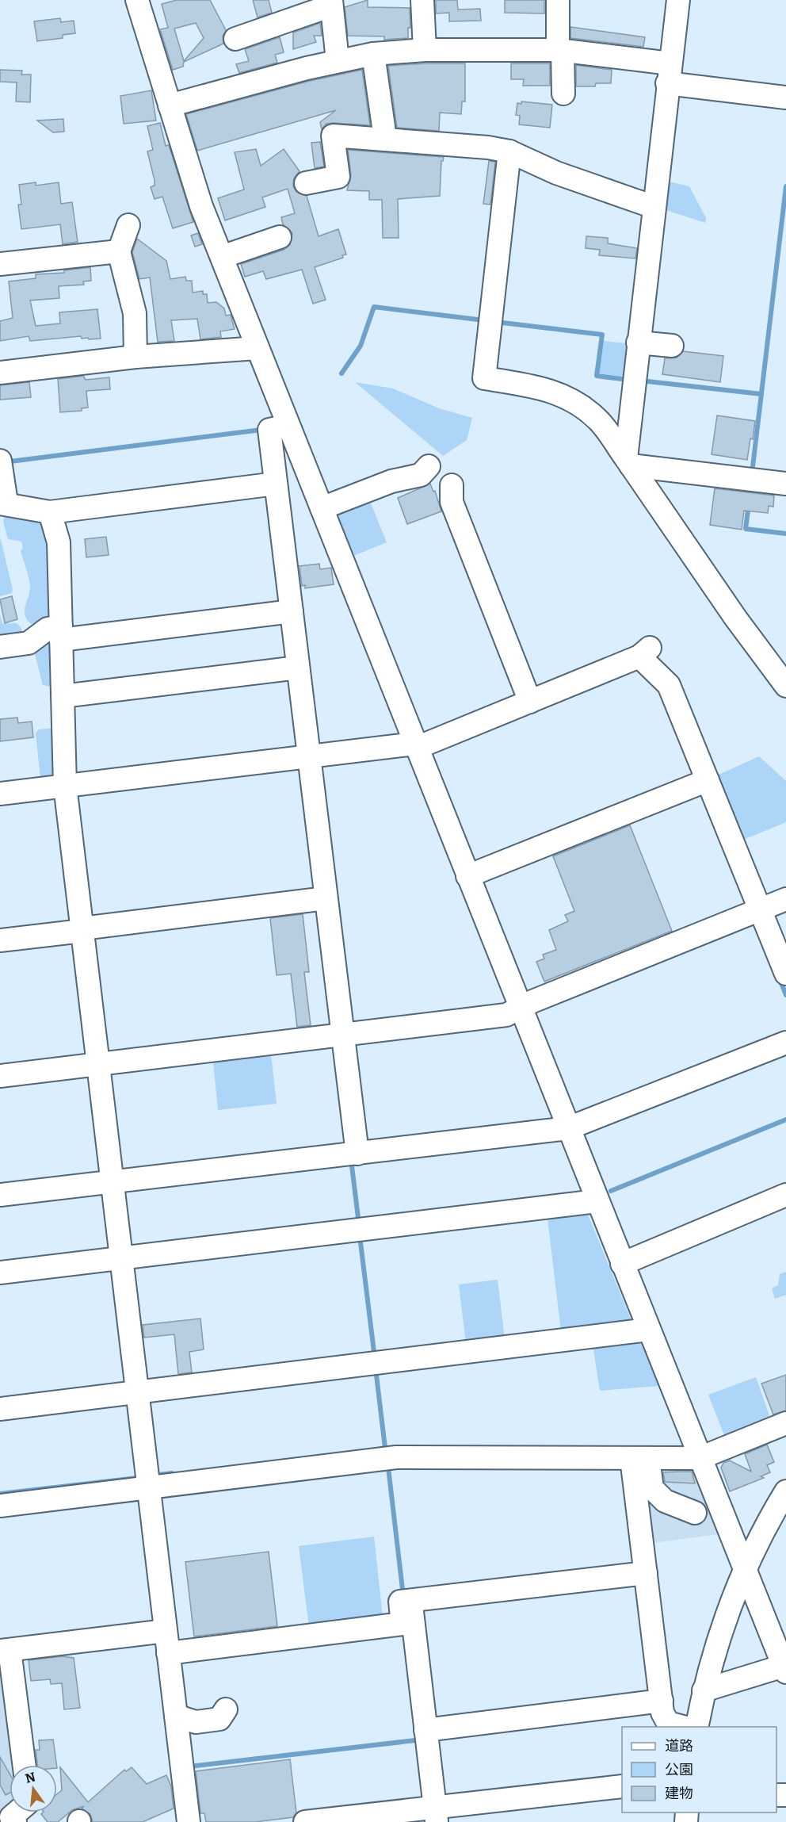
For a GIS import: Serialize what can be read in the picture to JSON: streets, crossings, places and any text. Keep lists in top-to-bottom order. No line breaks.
{"legend":["道路","公園","建物"],"north":"top"}
